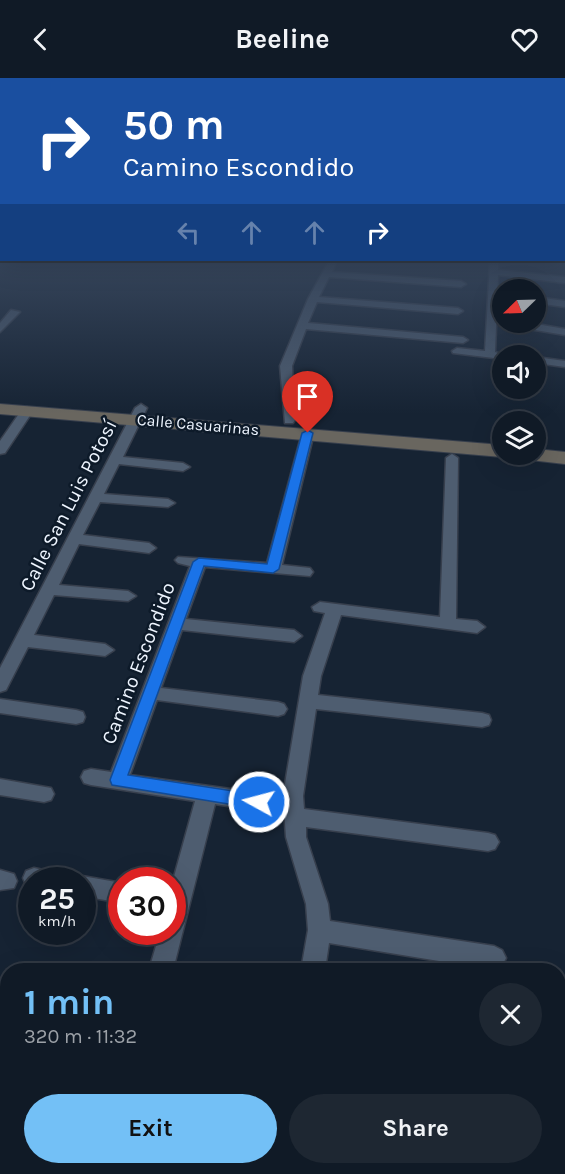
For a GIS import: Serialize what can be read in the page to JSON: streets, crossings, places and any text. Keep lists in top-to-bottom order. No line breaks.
{"streets":{"main road":["Calle Casuarinas"],"street":["Calle San Luis Potosí","Camino Escondido"]},"crossings":[["Calle Casuarinas","Calle San Luis Potosí"]],"north":"bottom left","page":{"header":"Beeline","turn":["50 m","Camino Escondido"],"speed":"25 km/h","limit":"30","heading":["1 min","320 m · 11:32"],"buttons":["Exit","Share"]}}
